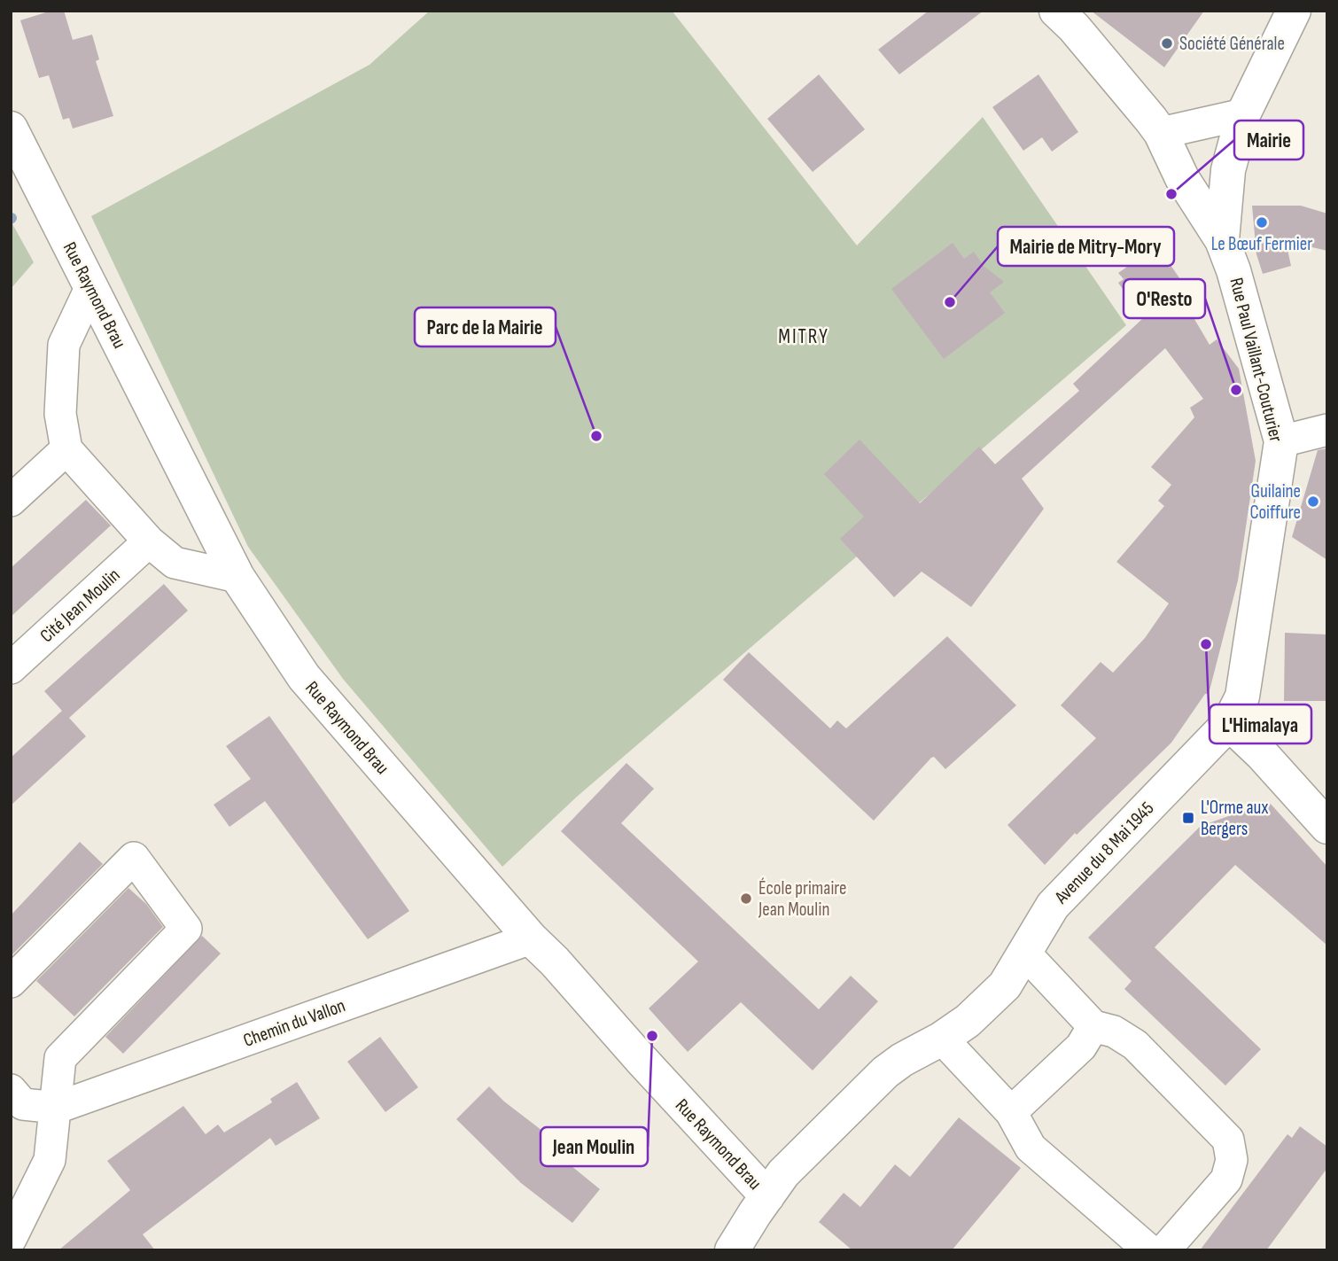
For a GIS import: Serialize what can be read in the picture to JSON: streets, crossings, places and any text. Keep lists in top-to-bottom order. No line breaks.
{"streets":{"street":["Rue Raymond Brau","Rue Paul Vaillant-Couturier","Cité Jean Moulin","Avenue du 8 Mai 1945","Chemin du Vallon"]},"crossings":[["Rue Raymond Brau","Avenue du 8 Mai 1945"],["Rue Raymond Brau","Chemin du Vallon"],["Rue Paul Vaillant-Couturier","Avenue du 8 Mai 1945"]],"districts":["MITRY"],"places":{"other":["Société Générale","Mairie","Le Bœuf Fermier","Mairie de Mitry-Mory","O'Resto","Parc de la Mairie","Guilaine Coiffure","L'Himalaya","École primaire Jean Moulin","Jean Moulin"],"transit":["L'Orme aux Bergers"]}}
